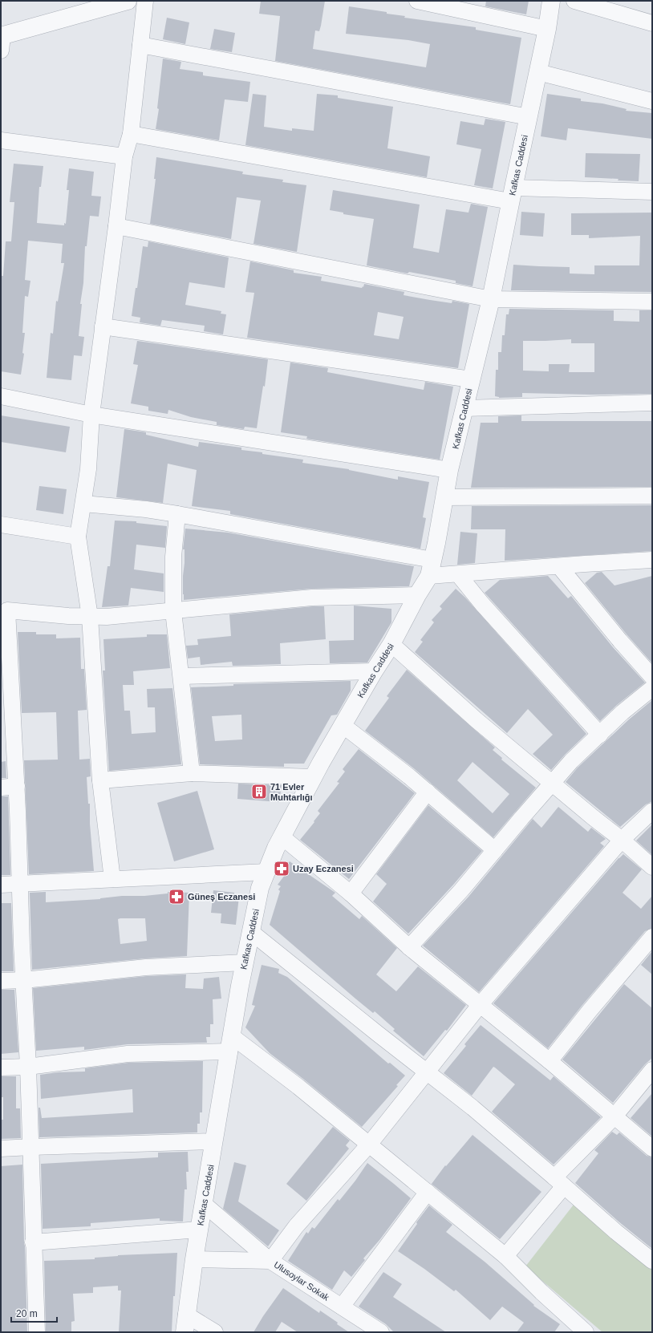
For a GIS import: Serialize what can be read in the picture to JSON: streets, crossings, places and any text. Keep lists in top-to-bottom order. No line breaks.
{"streets":{"street":["Kafkas Caddesi","Ulusoylar Sokak"]},"crossings":[["Kafkas Caddesi","Ulusoylar Sokak"]],"places":{"building":["71 Evler Muhtarlığı"],"pharmacy":["Uzay Eczanesi","Güneş Eczanesi"]},"scale_bar":"20 m"}
